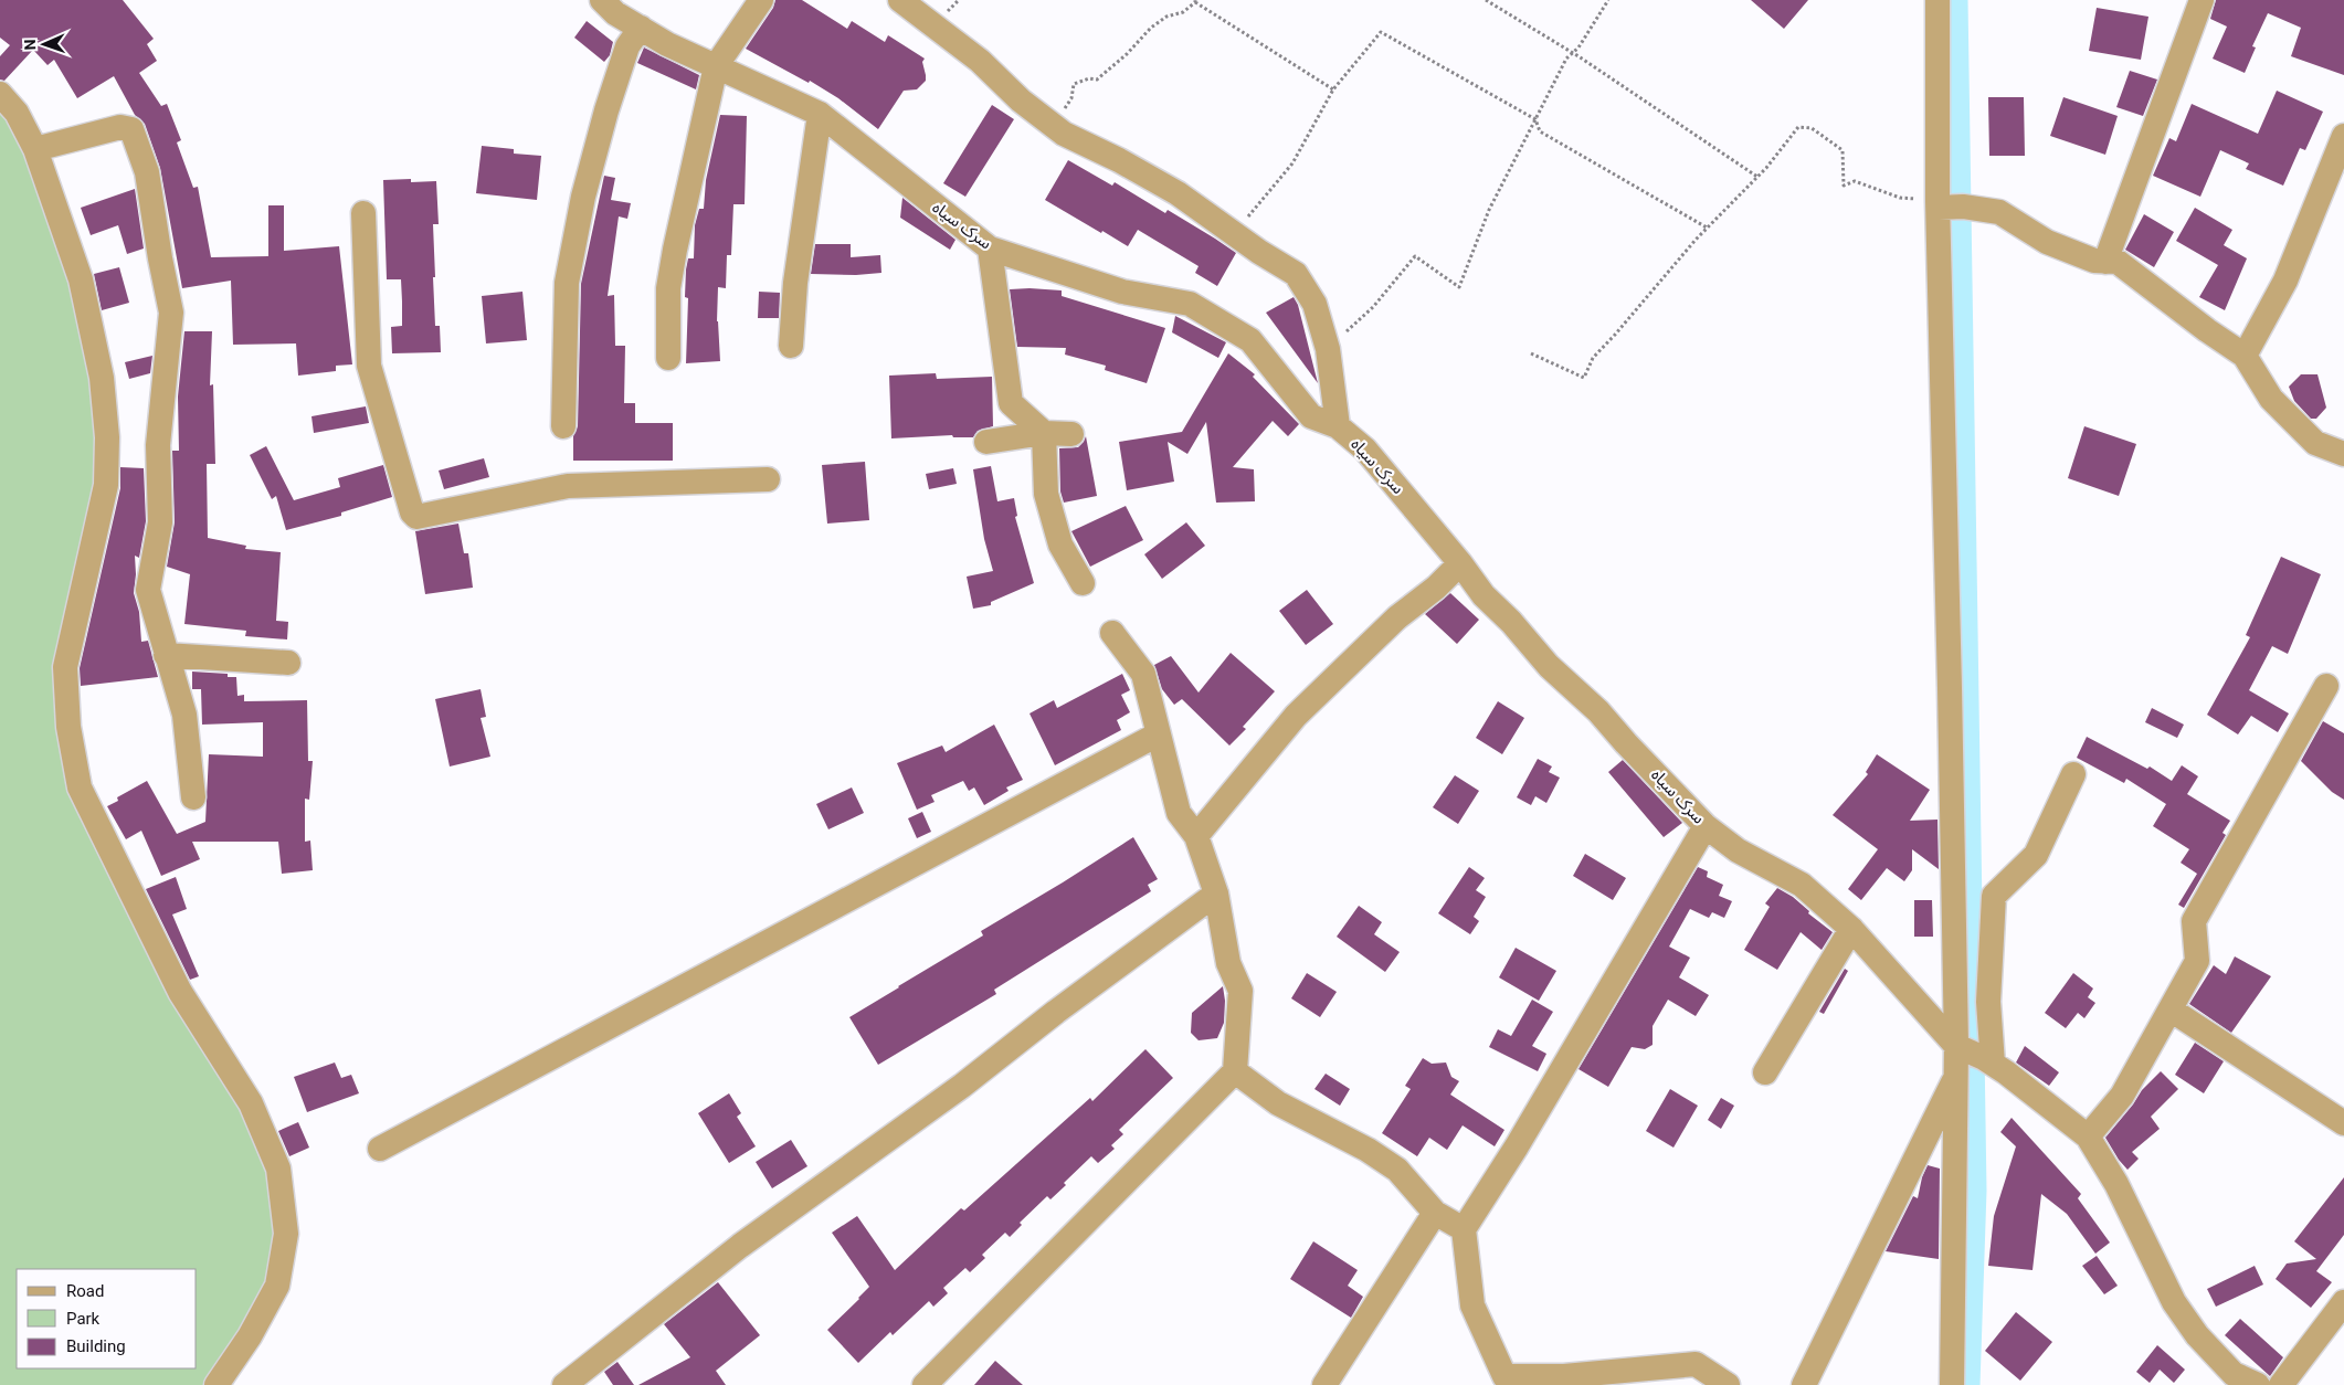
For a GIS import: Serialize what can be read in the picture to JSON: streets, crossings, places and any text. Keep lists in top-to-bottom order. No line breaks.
{"streets":{"street":["سرک سیاه"]},"legend":["Road","Park","Building"],"north":"left"}
